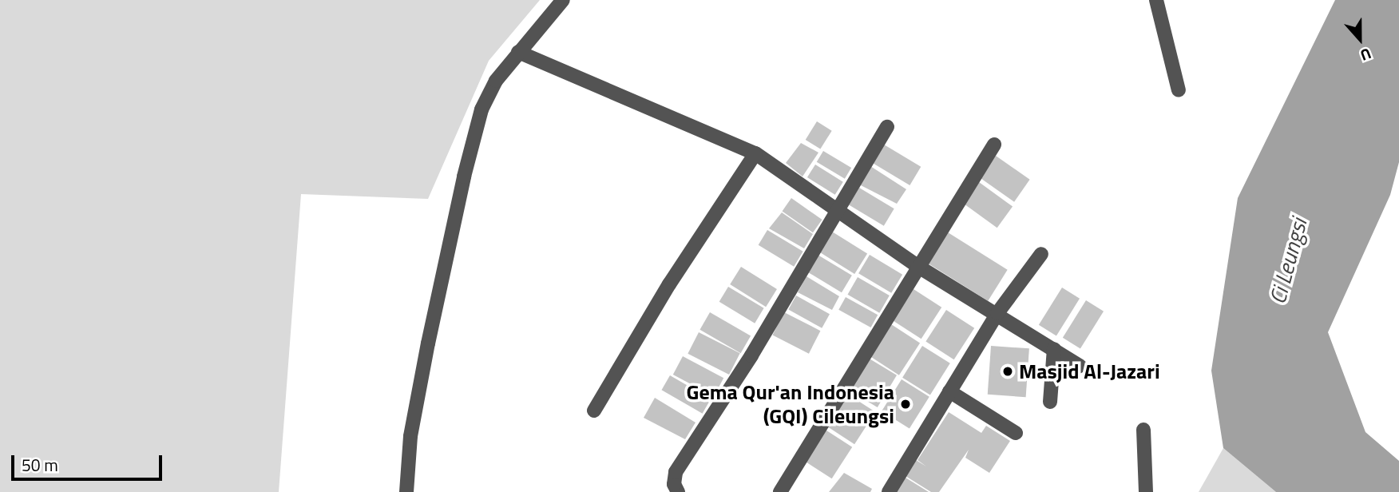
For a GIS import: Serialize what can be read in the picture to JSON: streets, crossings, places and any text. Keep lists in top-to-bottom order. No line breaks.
{"water":["Ci Leungsi"],"places":["Masjid Al-Jazari","Gema Qur'an Indonesia (GQI) Cileungsi"],"scale_bar":"50 m","north":"bottom"}
